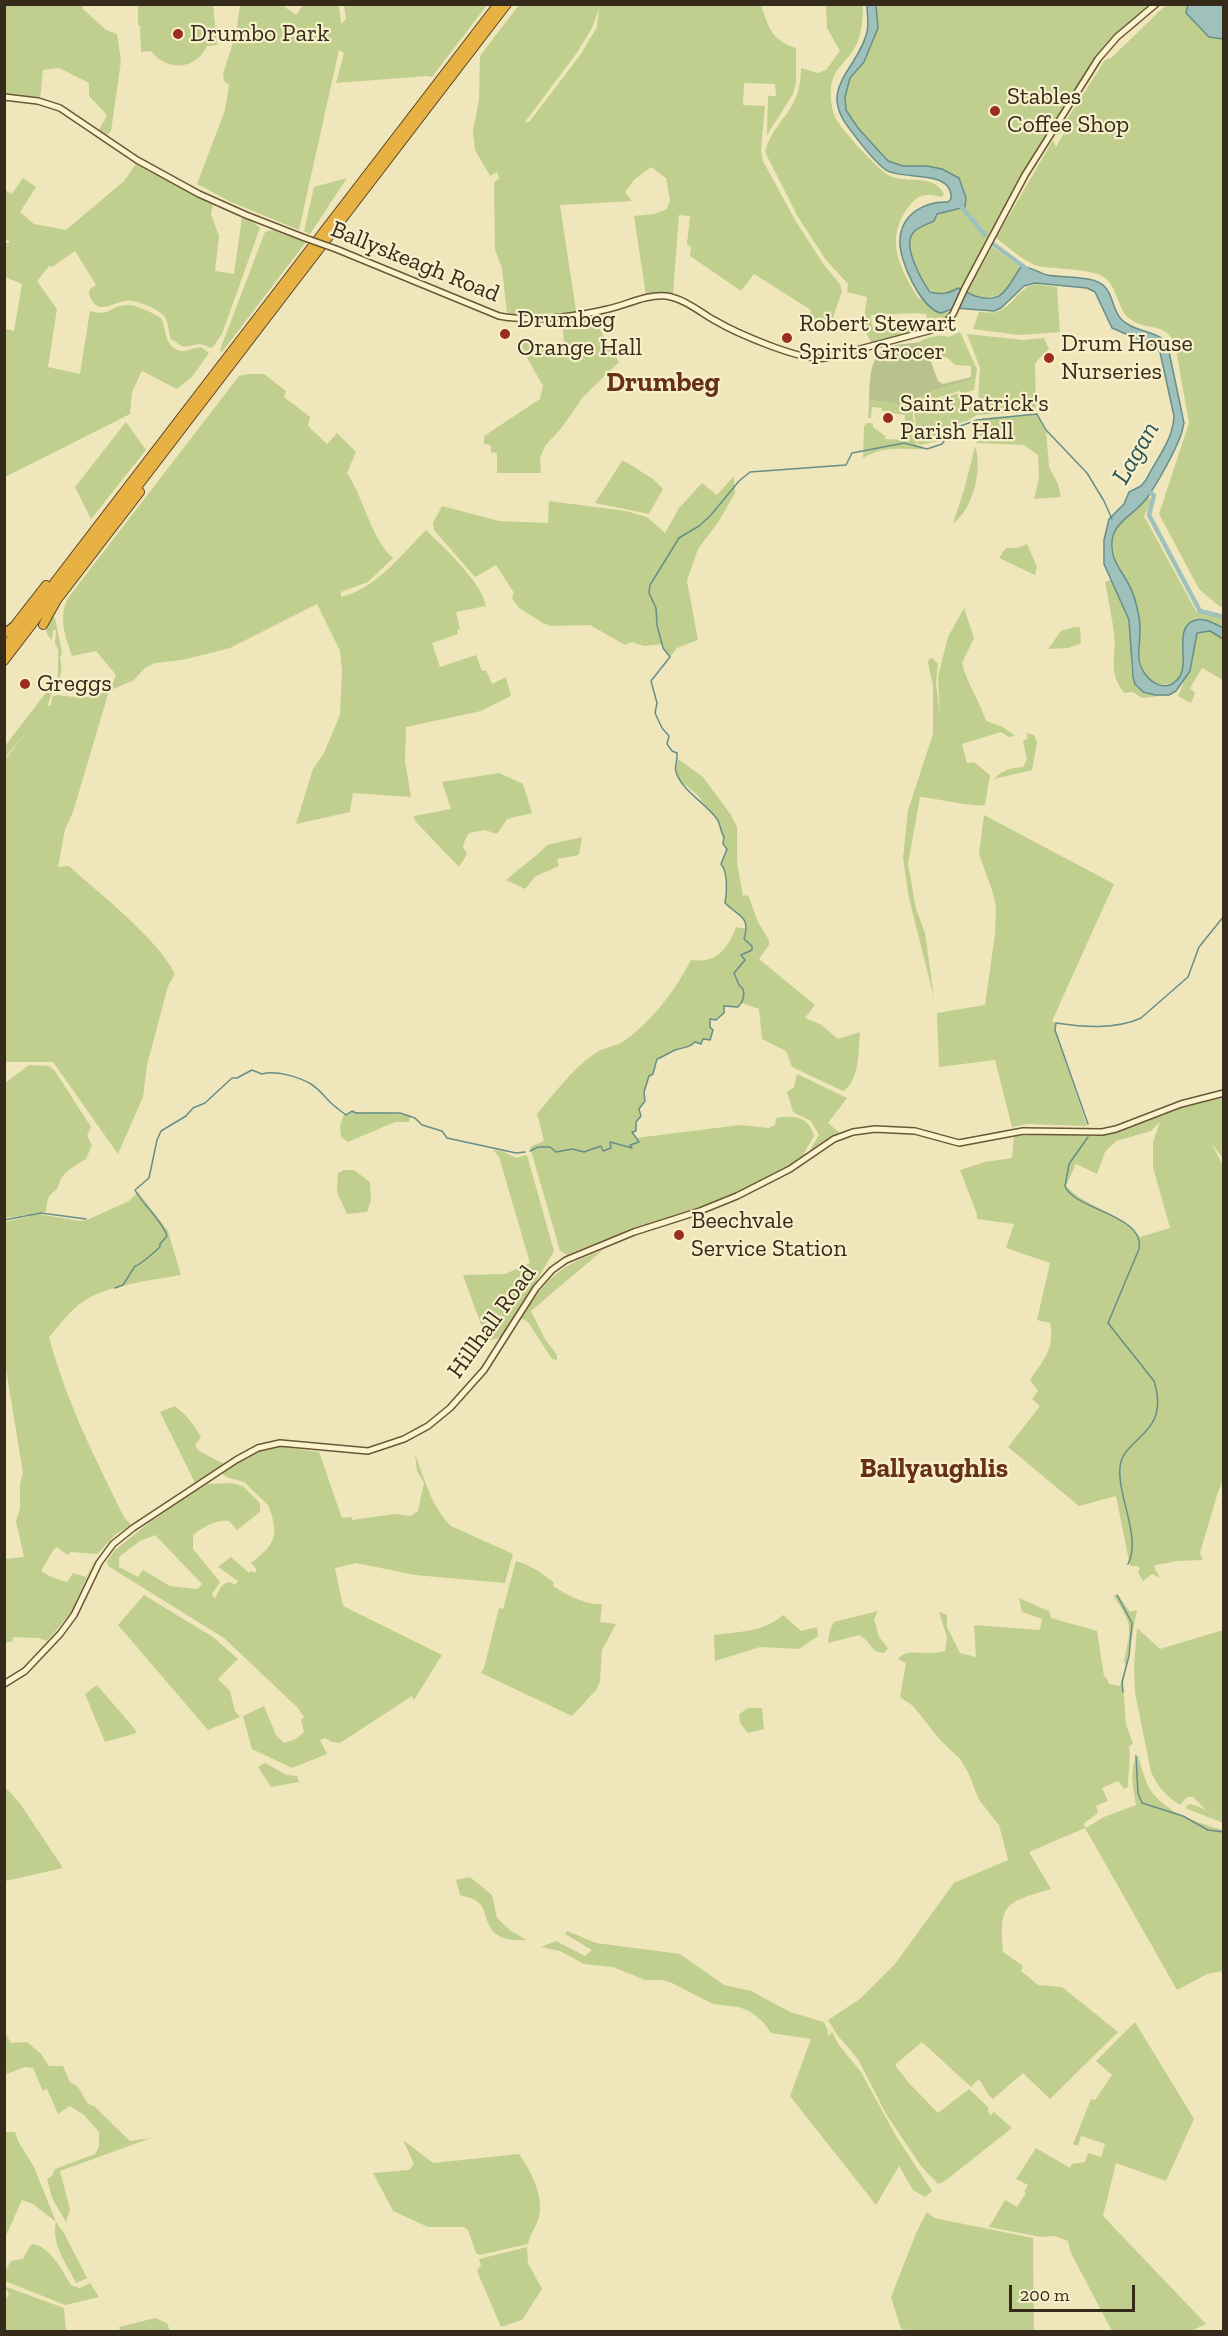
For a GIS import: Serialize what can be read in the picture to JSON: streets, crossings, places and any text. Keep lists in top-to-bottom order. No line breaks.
{"streets":{"main road":["Ballyskeagh Road","Hillhall Road"]},"districts":["Drumbeg","Ballyaughlis"],"water":["Lagan"],"places":["Drumbo Park","Stables Coffee Shop","Drumbeg Orange Hall","Robert Stewart Spirits Grocer","Drum House Nurseries","Saint Patrick's Parish Hall","Greggs","Beechvale Service Station"],"scale_bar":"200 m"}
